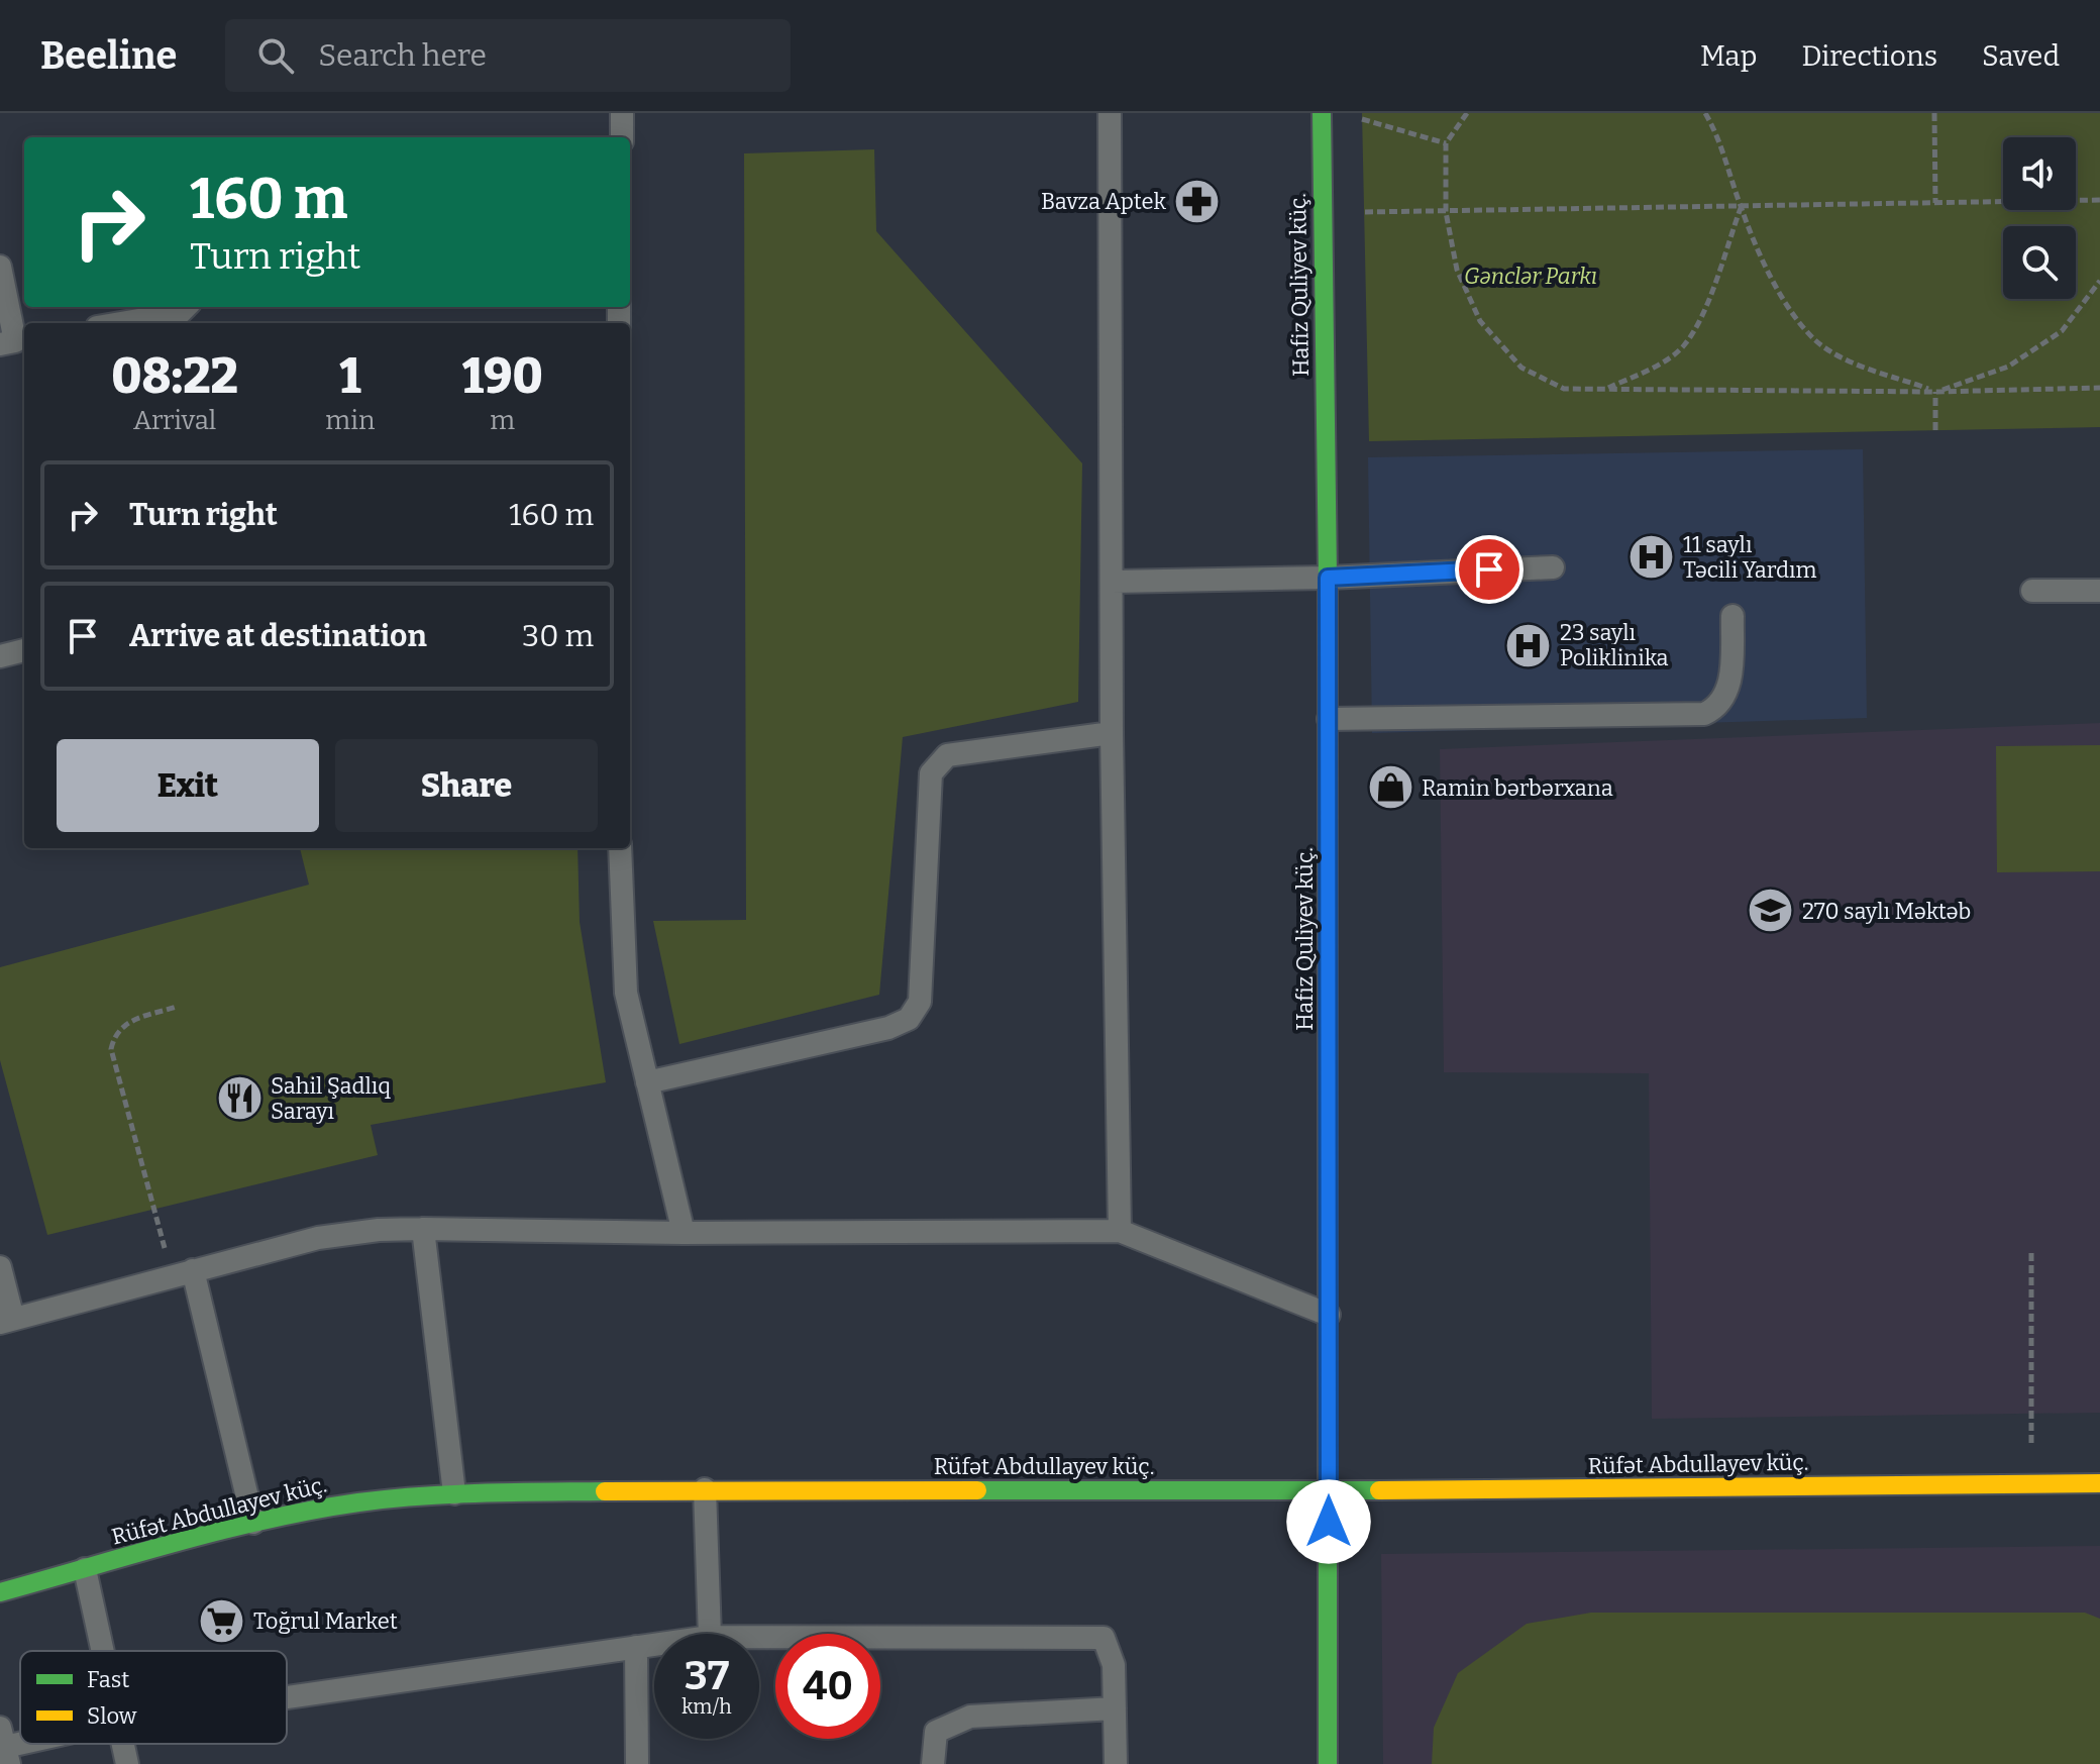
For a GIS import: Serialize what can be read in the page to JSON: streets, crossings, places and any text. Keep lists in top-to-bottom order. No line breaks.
{"streets":{"street":["Hafiz Quliyev küç.","Rüfət Abdullayev küç."]},"crossings":[["Hafiz Quliyev küç.","Rüfət Abdullayev küç."]],"parks":["Gənclər Parkı"],"places":{"pharmacy":["Bavza Aptek"],"hospital":["11 saylı Təcili Yardım","23 saylı Poliklinika"],"shop":["Ramin bərbərxana"],"school or university":["270 saylı Məktəb"],"restaurant":["Sahil Şadlıq Sarayı"],"supermarket":["Toğrul Market"]},"legend":["Fast","Slow"],"page":{"header":"Beeline","search":"Search here","nav":["Map","Directions","Saved"],"turn":["160 m","Turn right"],"eta":["08:22","Arrival","1","min","190","m"],"list":[{"name":"Turn right","value":"160 m"},{"name":"Arrive at destination","value":"30 m"}],"buttons":["Exit","Share"],"speed":"37 km/h","limit":"40"}}
